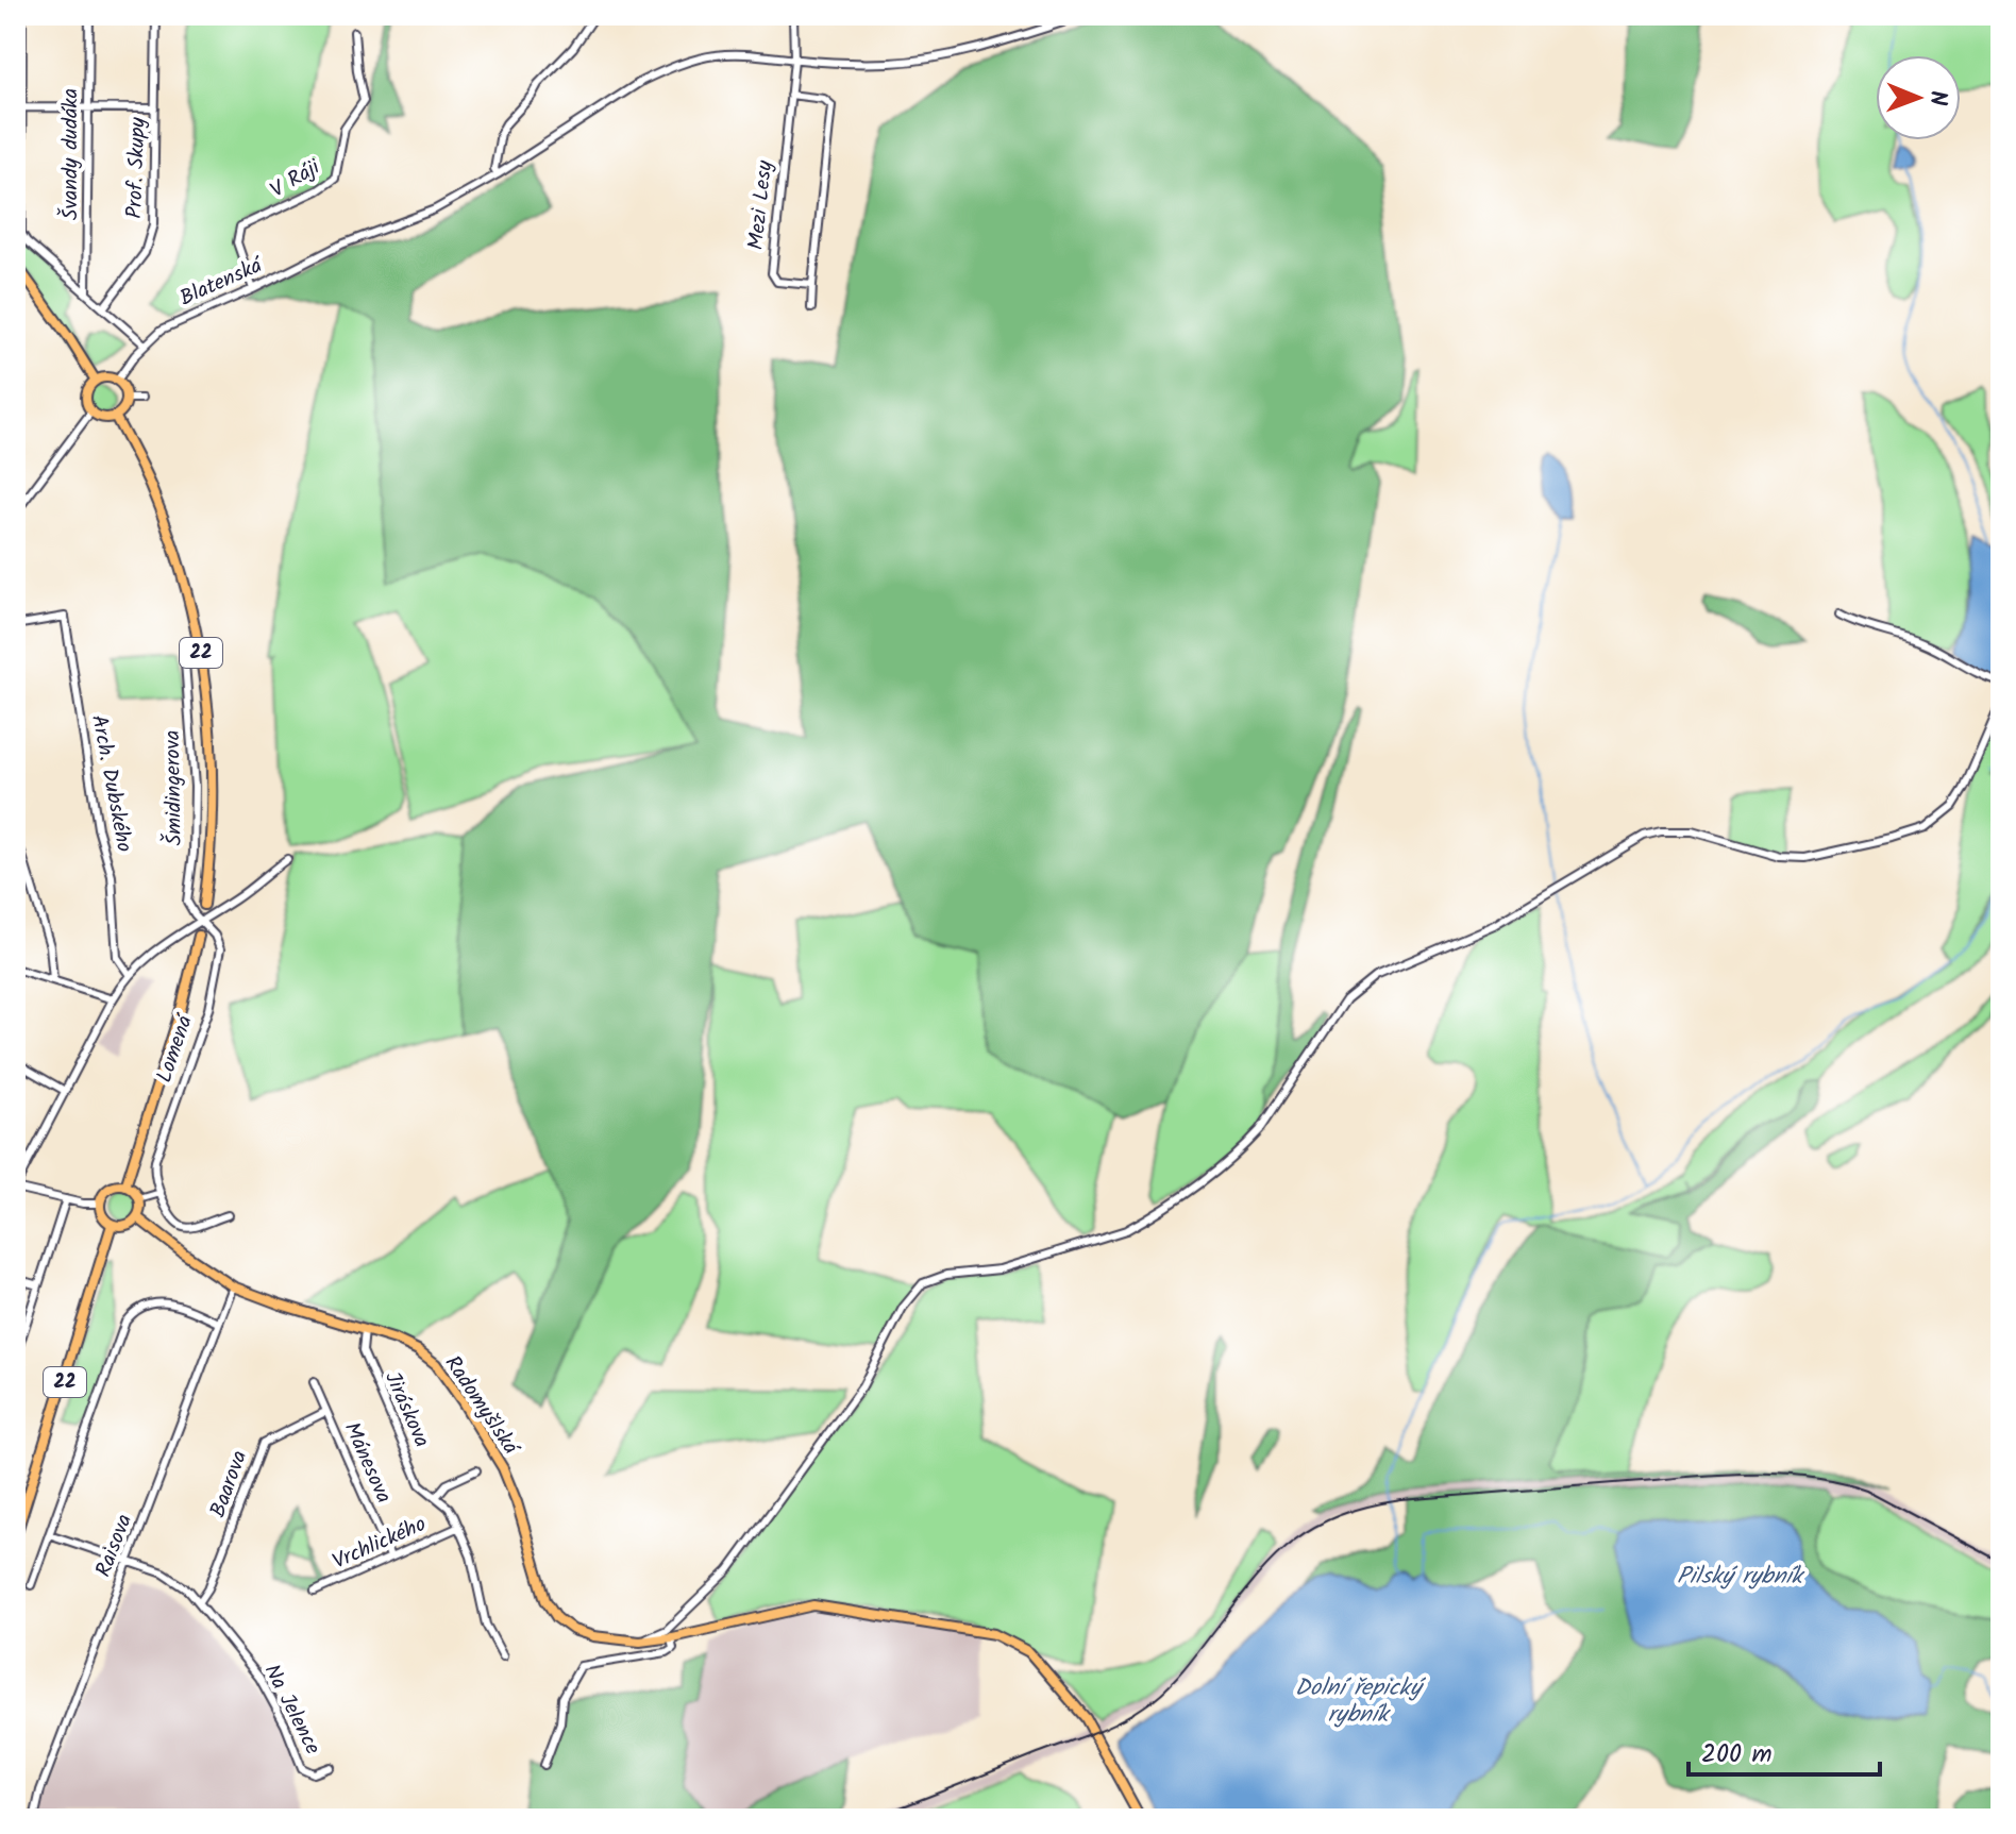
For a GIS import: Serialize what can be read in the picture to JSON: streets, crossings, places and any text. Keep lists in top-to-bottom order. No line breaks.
{"streets":{"main road":["22","Radomyšlská"],"street":["Švandy dudáka","Prof. Skupy","V Ráji","Mezi Lesy","Blatenská","Arch. Dubského","Šmidingerova","Lomená","Jiráskova","Mánesova","Baarova","Vrchlického","Raisova","Na Jelence"]},"crossings":[["V Ráji","Blatenská"],["Mezi Lesy","Blatenská"],["Blatenská","22"],["22","Radomyšlská"],["Šmidingerova","Lomená"],["Radomyšlská","Jiráskova"],["Radomyšlská","Raisova"],["Jiráskova","Vrchlického"],["Mánesova","Baarova"],["Mánesova","Vrchlického"],["Baarova","Na Jelence"]],"water":["Pilský rybník","Dolní řepický rybník"],"scale_bar":"200 m","north":"right"}
